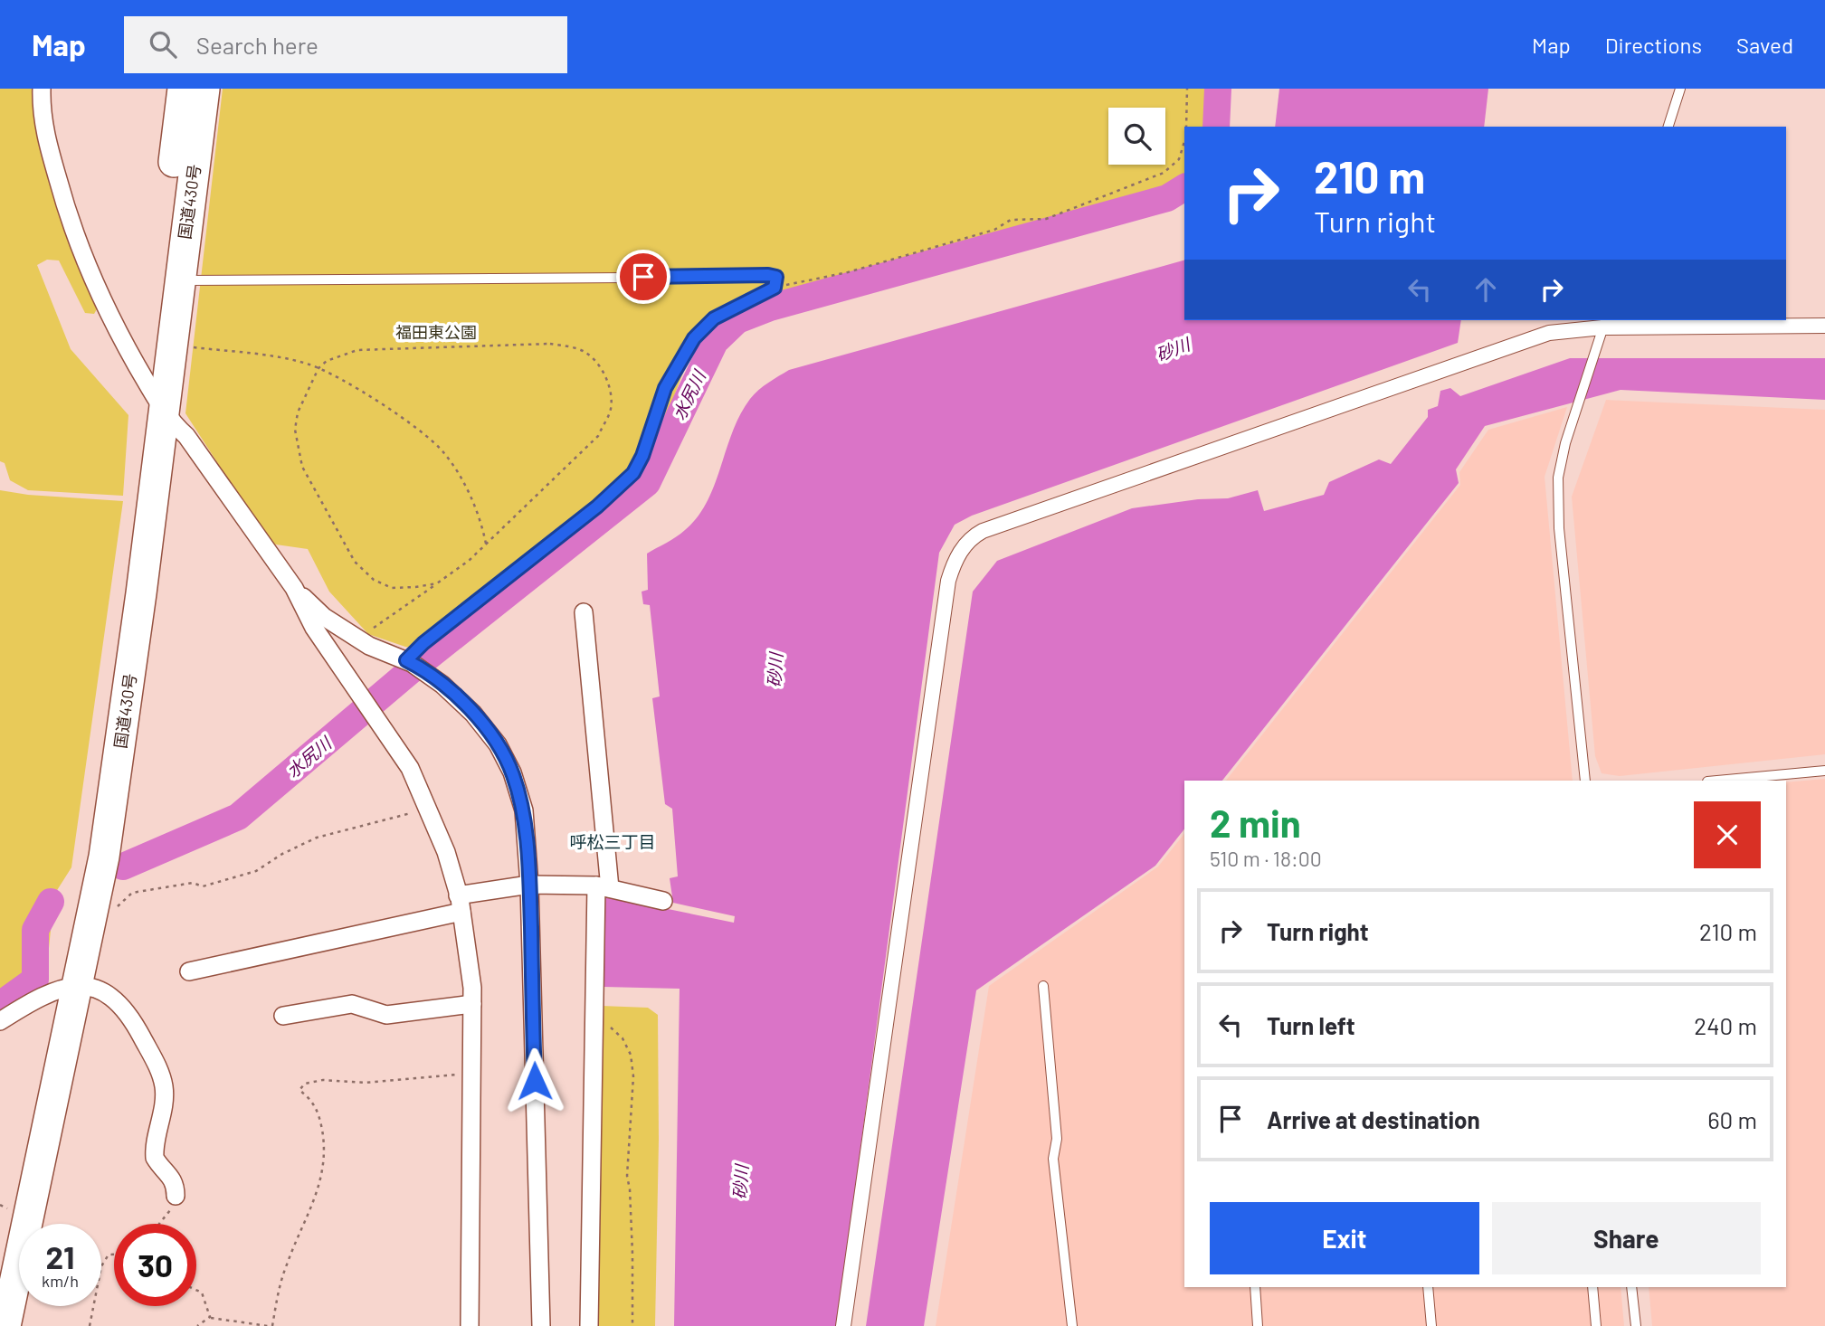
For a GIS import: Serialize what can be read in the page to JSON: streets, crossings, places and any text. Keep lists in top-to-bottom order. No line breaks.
{"streets":{"highway":["国道430号"]},"districts":["呼松三丁目"],"water":["砂川","水尻川"],"parks":["福田東公園"],"page":{"header":"Map","search":"Search here","nav":["Map","Directions","Saved"],"turn":["210 m","Turn right"],"heading":["2 min","510 m · 18:00"],"list":[{"name":"Turn right","value":"210 m"},{"name":"Turn left","value":"240 m"},{"name":"Arrive at destination","value":"60 m"}],"buttons":["Exit","Share"],"speed":"21 km/h","limit":"30"}}
